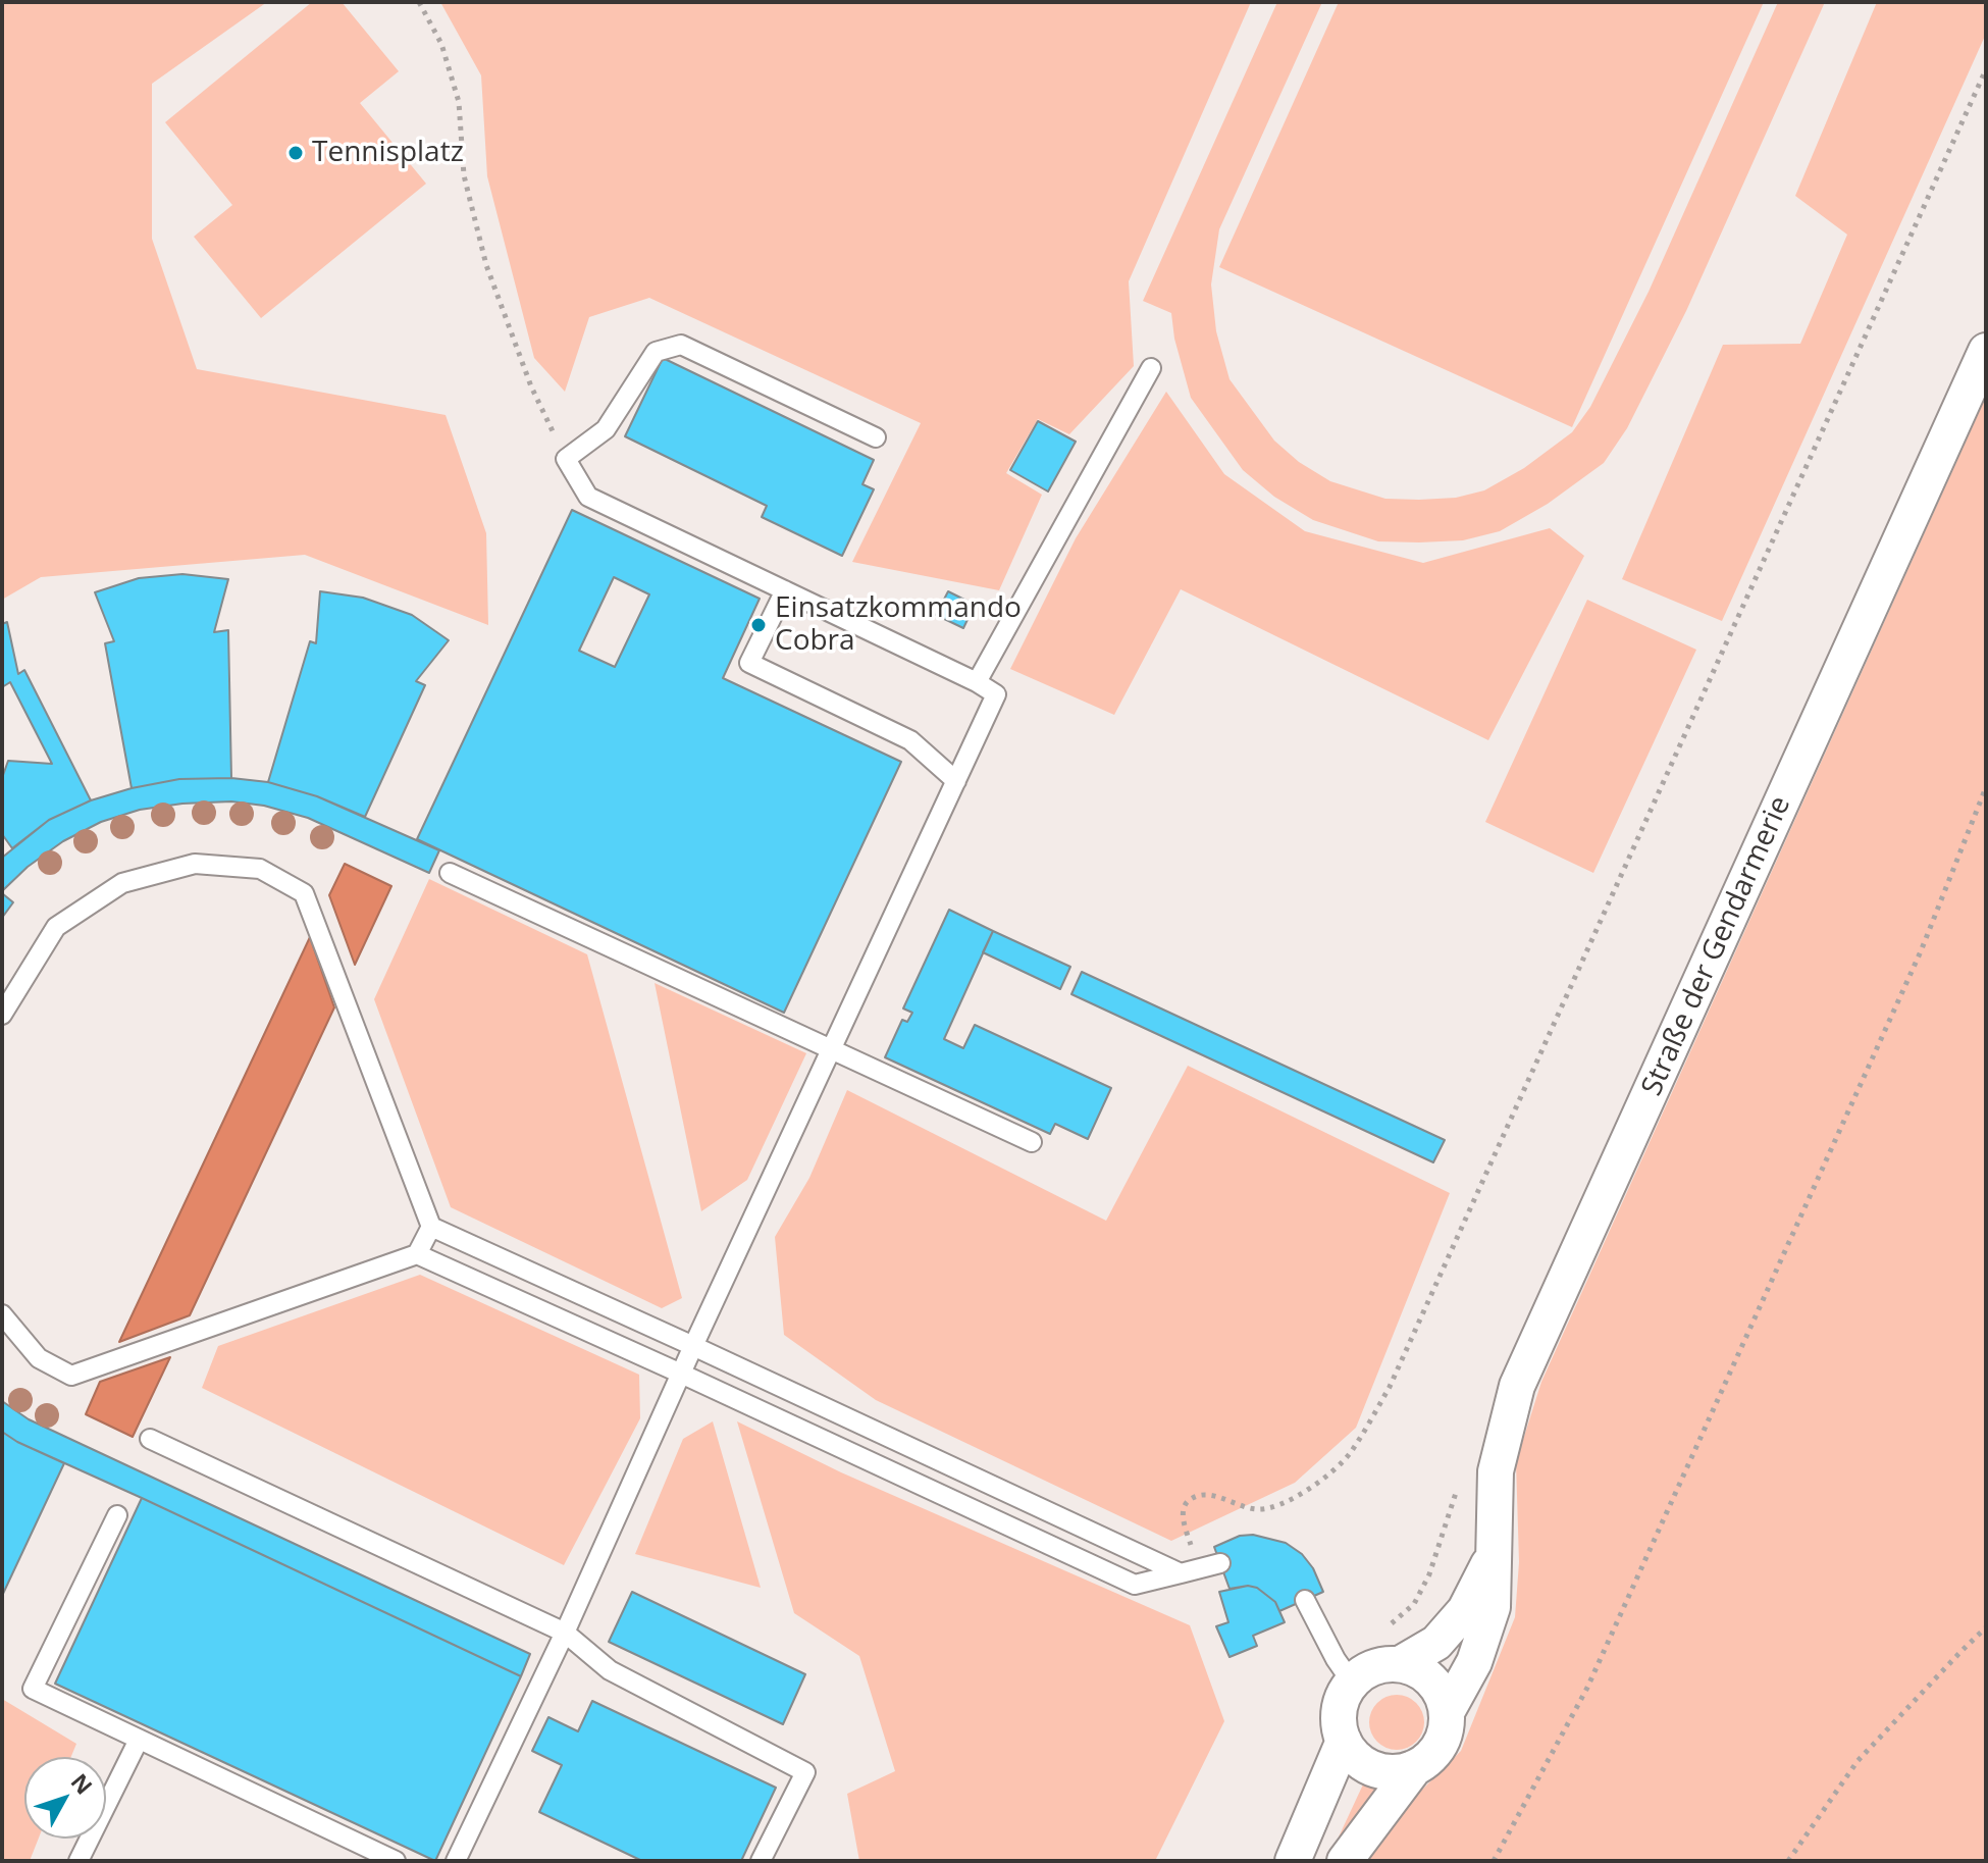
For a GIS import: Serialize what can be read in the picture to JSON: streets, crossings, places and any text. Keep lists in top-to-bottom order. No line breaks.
{"streets":{"street":["Straße der Gendarmerie"]},"places":["Tennisplatz","Einsatzkommando Cobra"],"north":"top right"}
